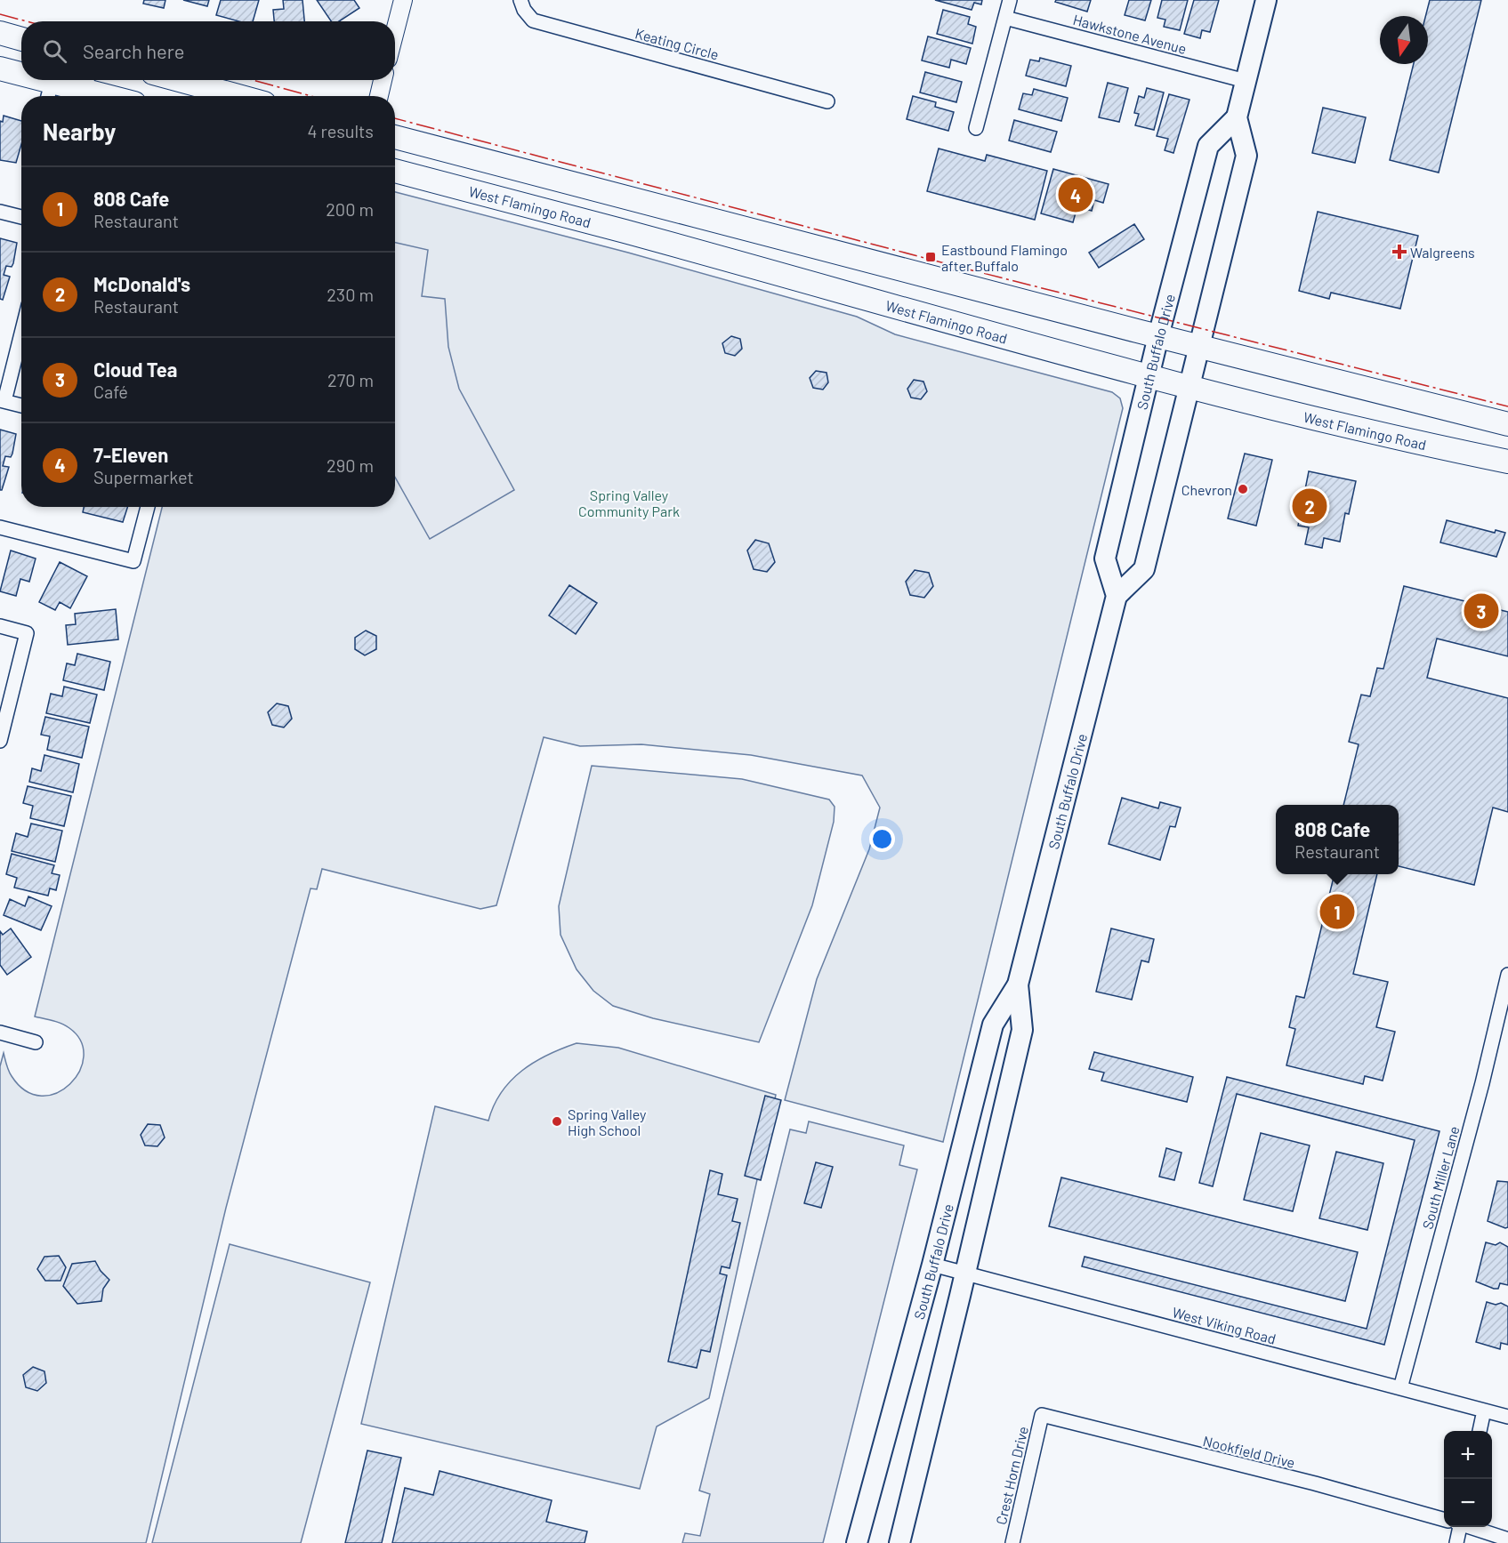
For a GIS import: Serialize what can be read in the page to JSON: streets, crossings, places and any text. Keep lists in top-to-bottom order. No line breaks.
{"streets":{"main road":["West Flamingo Road","South Buffalo Drive"],"street":["Hawkstone Avenue","Keating Circle","South Miller Lane","West Viking Road","Nookfield Drive","Crest Horn Drive"]},"crossings":[["West Flamingo Road","South Buffalo Drive"],["South Buffalo Drive","West Viking Road"],["South Miller Lane","West Viking Road"],["Nookfield Drive","Crest Horn Drive"]],"parks":["Spring Valley Community Park"],"places":{"health":["Walgreens"],"transit":["Eastbound Flamingo after Buffalo"],"other":["Chevron","Spring Valley High School"]},"north":"bottom","page":{"search":"Search here","heading":["Nearby","4 results"],"list":[{"mark":"1","name":"808 Cafe","note":"Restaurant","value":"200 m"},{"mark":"2","name":"McDonald's","note":"Restaurant","value":"230 m"},{"mark":"3","name":"Cloud Tea","note":"Café","value":"270 m"},{"mark":"4","name":"7-Eleven","note":"Supermarket","value":"290 m"}],"pins":["4","2","3","1"],"popup":["808 Cafe","Restaurant"],"map_buttons":["+","−"]}}
